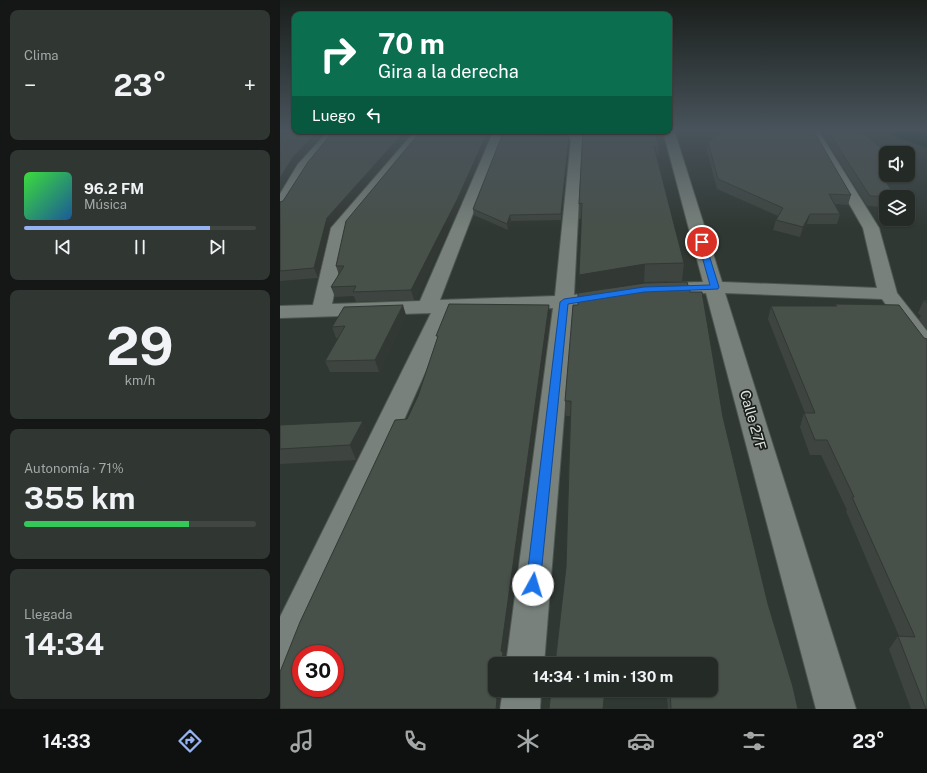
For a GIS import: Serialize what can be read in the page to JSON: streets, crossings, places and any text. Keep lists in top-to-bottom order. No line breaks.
{"streets":{"street":["Calle 27F"]},"page":{"tile":["Clima",["29","km/h"],["Autonomía · 71%","355 km"],["Llegada","14:34"]],"turn":["70 m","Gira a la derecha"],"heat":["−","23°","+"],"then":"Luego","song":["96.2 FM","Música"],"limit":"30","trip":"14:34 · 1 min · 130 m","tabs":["14:33","23°"]}}
